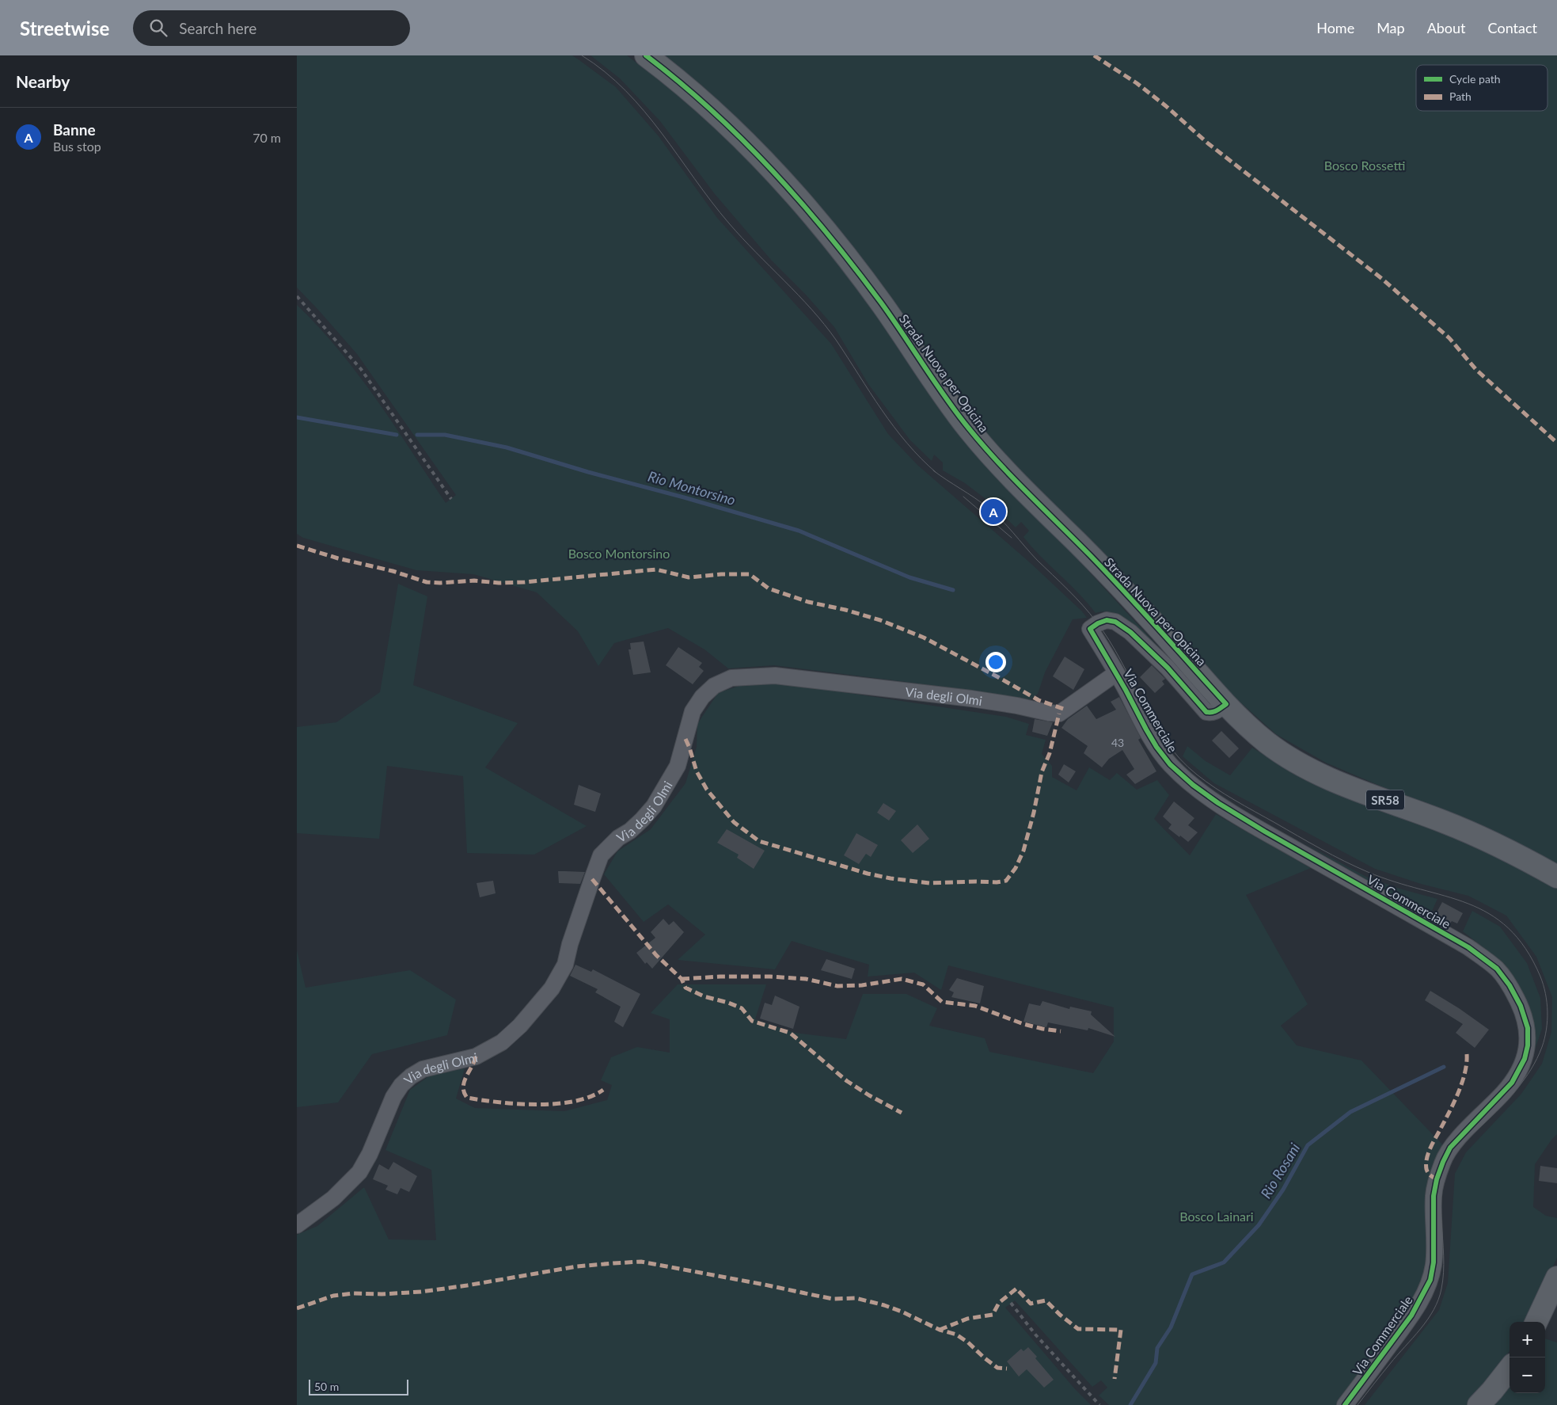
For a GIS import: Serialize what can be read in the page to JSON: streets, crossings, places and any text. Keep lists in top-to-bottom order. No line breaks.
{"streets":{"main road":["Strada Nuova per Opicina","SR58"],"street":["Via degli Olmi","Via Commerciale"]},"crossings":[["Strada Nuova per Opicina","Via Commerciale"],["Via degli Olmi","Via Commerciale"]],"water":["Rio Montorsino","Rio Rosani"],"parks":["Bosco Rossetti","Bosco Montorsino","Bosco Lainari"],"house_numbers":["43"],"legend":["Cycle path","Path"],"scale_bar":"50 m","page":{"header":"Streetwise","search":"Search here","nav":["Home","Map","About","Contact"],"heading":"Nearby","list":[{"mark":"A","name":"Banne","note":"Bus stop","value":"70 m"}],"pins":"A","map_buttons":["+","−"],"scale":"50 m"}}
